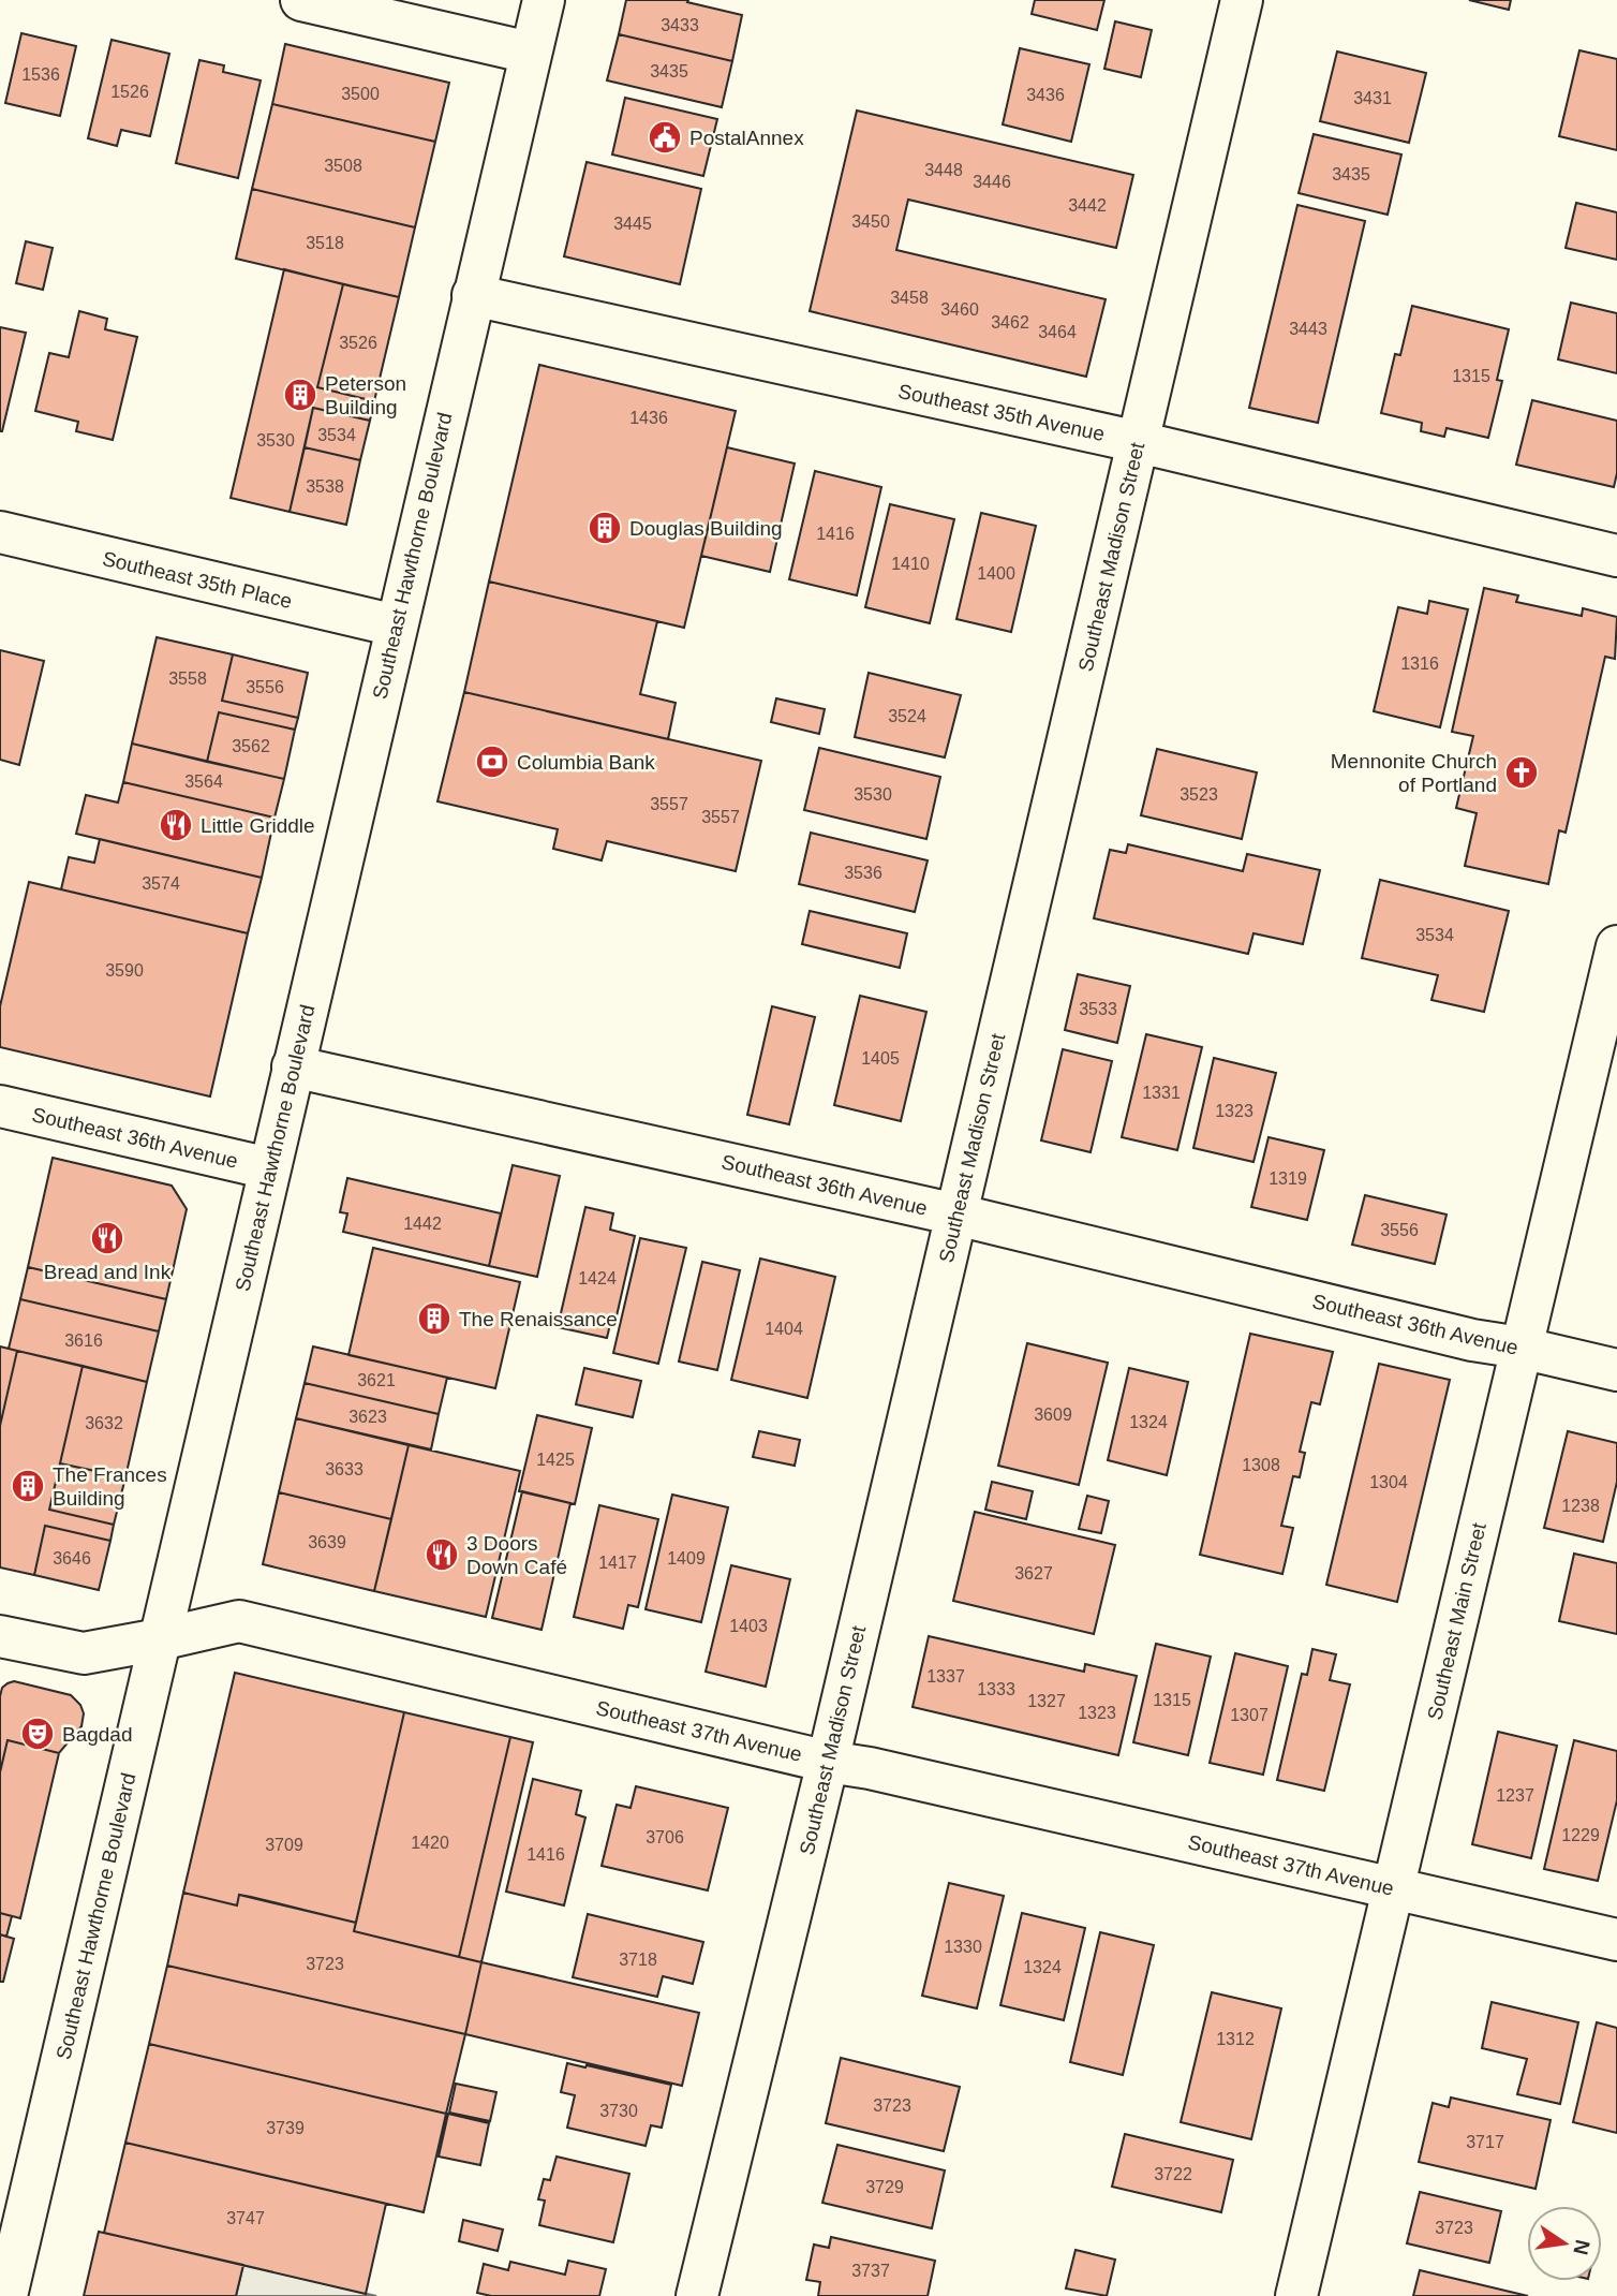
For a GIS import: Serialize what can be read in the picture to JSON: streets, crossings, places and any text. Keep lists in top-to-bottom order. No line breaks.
{"streets":{"street":["Southeast 35th Avenue","Southeast Hawthorne Boulevard","Southeast Madison Street","Southeast 35th Place","Southeast 36th Avenue","Southeast Main Street","Southeast 37th Avenue"]},"crossings":[["Southeast 35th Avenue","Southeast Hawthorne Boulevard"],["Southeast 35th Avenue","Southeast Madison Street"],["Southeast Hawthorne Boulevard","Southeast 35th Place"],["Southeast Hawthorne Boulevard","Southeast 36th Avenue"],["Southeast Hawthorne Boulevard","Southeast 37th Avenue"],["Southeast Madison Street","Southeast 36th Avenue"],["Southeast Madison Street","Southeast 37th Avenue"],["Southeast 36th Avenue","Southeast Main Street"],["Southeast Main Street","Southeast 37th Avenue"]],"places":{"public building":["PostalAnnex"],"building":["Peterson Building","Douglas Building","The Renaissance","The Frances Building"],"bank":["Columbia Bank"],"church":["Mennonite Church of Portland"],"restaurant":["Little Griddle","Bread and Ink","3 Doors Down Café"],"theatre":["Bagdad"]},"house_numbers":["3433","3435","1536","1526","3500","3436","3431","3508","3448","3435","3446","3442","3450","3445","3518","3458","3460","3462","3443","3464","3526","1315","1436","3534","3530","3538","1416","1410","1400","1316","3558","3556","3524","3562","3564","3530","3523","3557","3557","3536","3574","3534","3590","3533","1405","1331","1323","1319","1442","3556","1424","1404","3616","3621","3609","3623","1324","3632","1425","1308","3633","1304","1238","3639","3646","1409","1417","3627","1403","1337","1333","1315","1327","1323","1307","1237","1229","3706","1420","3709","1416","1330","3718","3723","1324","1312","3723","3730","3739","3717","3722","3729","3747","3723","3737"],"north":"right"}
